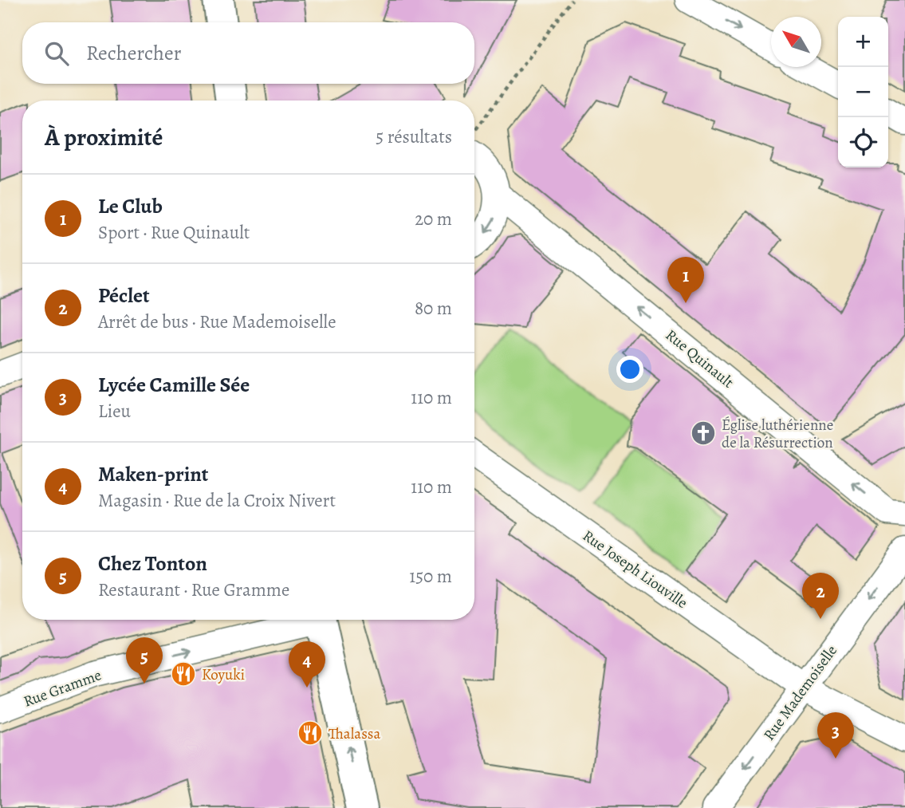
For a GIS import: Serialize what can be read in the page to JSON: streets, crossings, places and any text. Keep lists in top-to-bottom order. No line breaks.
{"streets":{"street":["Rue Quinault","Rue Joseph Liouville","Rue Gramme","Rue Mademoiselle"]},"crossings":[["Rue Joseph Liouville","Rue Mademoiselle"]],"one_way":["Rue Quinault","Rue Gramme","Rue Mademoiselle"],"places":{"church":["Église luthérienne de la Résurrection"],"restaurant":["Koyuki","Thalassa"]},"north":"top left","page":{"map_buttons":["+","−"],"search":"Rechercher","heading":["À proximité","5 résultats"],"list":[{"mark":"1","name":"Le Club","note":"Sport · Rue Quinault","value":"20 m"},{"mark":"2","name":"Péclet","note":"Arrêt de bus · Rue Mademoiselle","value":"80 m"},{"mark":"3","name":"Lycée Camille Sée","note":"Lieu","value":"110 m"},{"mark":"4","name":"Maken-print","note":"Magasin · Rue de la Croix Nivert","value":"110 m"},{"mark":"5","name":"Chez Tonton","note":"Restaurant · Rue Gramme","value":"150 m"}],"pins":["1","2","5","4","3"]}}
